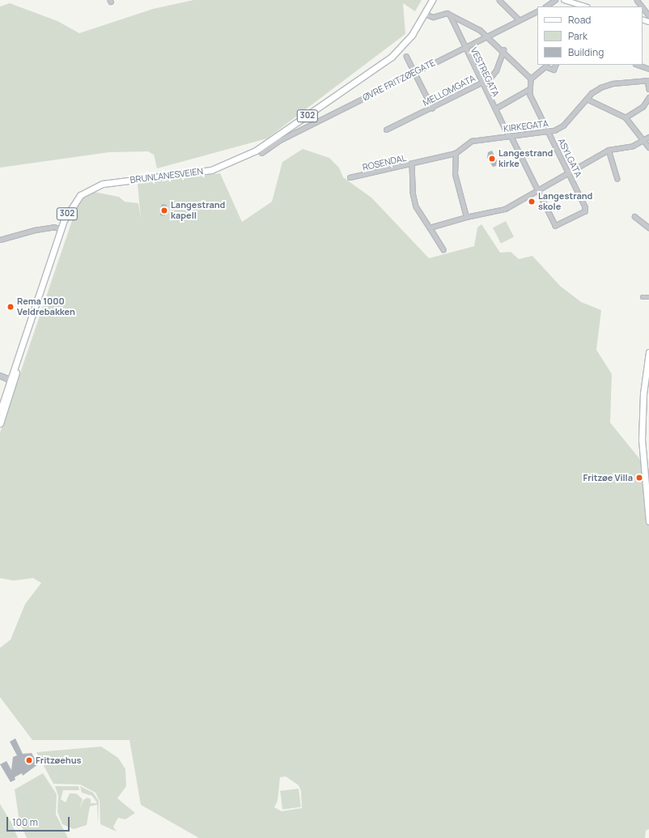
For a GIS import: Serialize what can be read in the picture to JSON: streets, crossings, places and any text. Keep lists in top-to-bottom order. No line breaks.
{"streets":{"main road":["302","BRUNLANESVEIEN"],"street":["VESTREGATA","ØVRE FRITZØEGATE","MELLOMGATA","KIRKEGATA","ASYLGATA","ROSENDAL"]},"crossings":[["VESTREGATA","ØVRE FRITZØEGATE"],["VESTREGATA","MELLOMGATA"],["VESTREGATA","KIRKEGATA"],["VESTREGATA","ASYLGATA"],["KIRKEGATA","ASYLGATA"],["KIRKEGATA","ROSENDAL"]],"places":["Langestrand kirke","Langestrand skole","Langestrand kapell","Rema 1000 Veldrebakken","Fritzøe Villa","Fritzøehus"],"legend":["Road","Park","Building"],"scale_bar":"100 m"}
